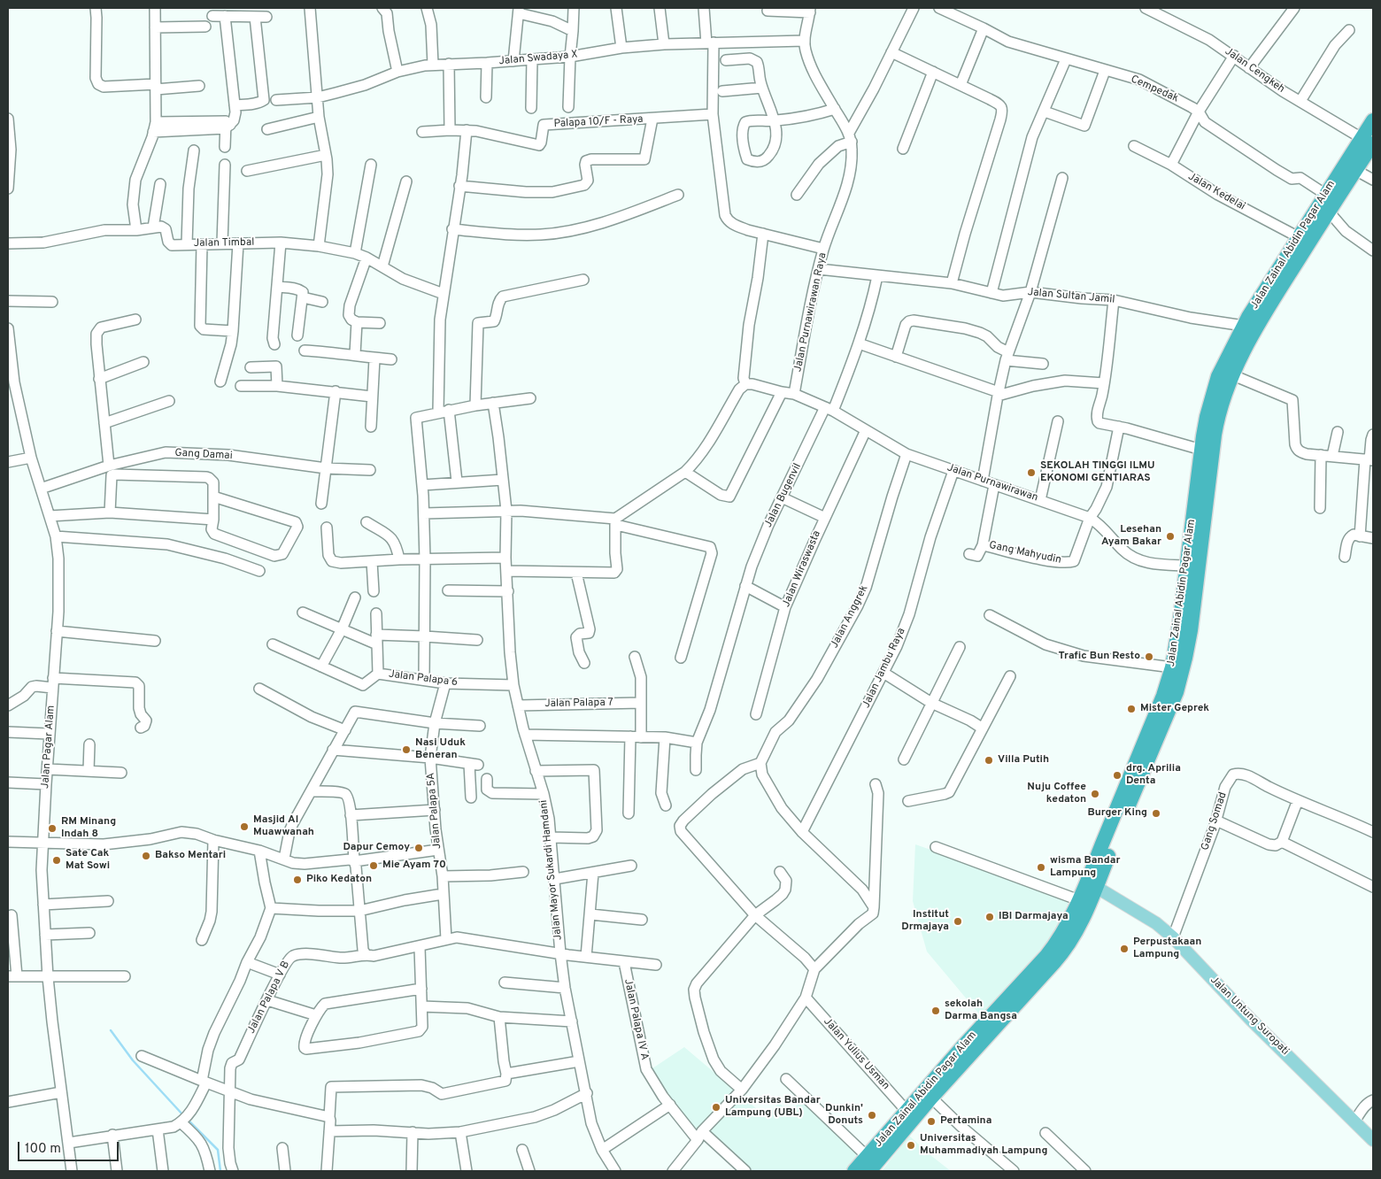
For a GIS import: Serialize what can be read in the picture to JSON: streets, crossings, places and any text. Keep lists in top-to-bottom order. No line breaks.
{"streets":{"highway":["Jalan Zainal Abidin Pagar Alam"],"main road":["Jalan Untung Suropati"],"street":["Jalan Swadaya X","Jalan Cengkeh","Cempedak","Palapa 10/F - Raya","Jalan Kedelai","Jalan Timbal","Jalan Sultan Jamil","Jalan Purnawirawan Raya","Gang Damai","Jalan Purnawirawan","Jalan Bugenvil","Gang Mahyudin","Jalan Wiraswasta","Jalan Anggrek","Jalan Jambu Raya","Jalan Palapa 6","Jalan Palapa 7","Jalan Pagar Alam","Jalan Palapa 5A","Gang Somad","Jalan Mayor Sukardi Hamdani","Jalan Palapa V B","Jalan Palapa IV A","Jalan Yulius Usman"]},"crossings":[["Jalan Cengkeh","Jalan Zainal Abidin Pagar Alam"],["Cempedak","Jalan Zainal Abidin Pagar Alam"],["Jalan Kedelai","Jalan Zainal Abidin Pagar Alam"],["Jalan Zainal Abidin Pagar Alam","Jalan Sultan Jamil"],["Jalan Zainal Abidin Pagar Alam","Jalan Purnawirawan"],["Jalan Zainal Abidin Pagar Alam","Jalan Untung Suropati"],["Jalan Zainal Abidin Pagar Alam","Jalan Yulius Usman"],["Jalan Sultan Jamil","Jalan Purnawirawan Raya"],["Jalan Sultan Jamil","Jalan Bugenvil"],["Jalan Purnawirawan Raya","Jalan Purnawirawan"],["Gang Damai","Jalan Pagar Alam"],["Jalan Purnawirawan","Jalan Bugenvil"],["Jalan Purnawirawan","Gang Mahyudin"],["Jalan Purnawirawan","Jalan Wiraswasta"],["Jalan Purnawirawan","Jalan Anggrek"],["Jalan Purnawirawan","Jalan Jambu Raya"],["Jalan Palapa 6","Jalan Palapa 5A"],["Jalan Palapa 6","Jalan Mayor Sukardi Hamdani"],["Jalan Palapa 7","Jalan Mayor Sukardi Hamdani"],["Gang Somad","Jalan Untung Suropati"]],"places":["SEKOLAH TINGGI ILMU EKONOMI GENTIARAS","Lesehan Ayam Bakar","Trafic Bun Resto","Mister Geprek","Nasi Uduk Beneran","Villa Putih","drg. Aprilia Denta","Nuju Coffee kedaton","Burger King","Masjid Al Muawwanah","RM Minang Indah 8","Dapur Cemoy","Bakso Mentari","Sate Cak Mat Sowi","Mie Ayam 70","wisma Bandar Lampung","Piko Kedaton","IBI Darmajaya","Institut Drmajaya","Perpustakaan Lampung","sekolah Darma Bangsa","Universitas Bandar Lampung (UBL)","Dunkin' Donuts","Pertamina","Universitas Muhammadiyah Lampung"],"scale_bar":"100 m"}
